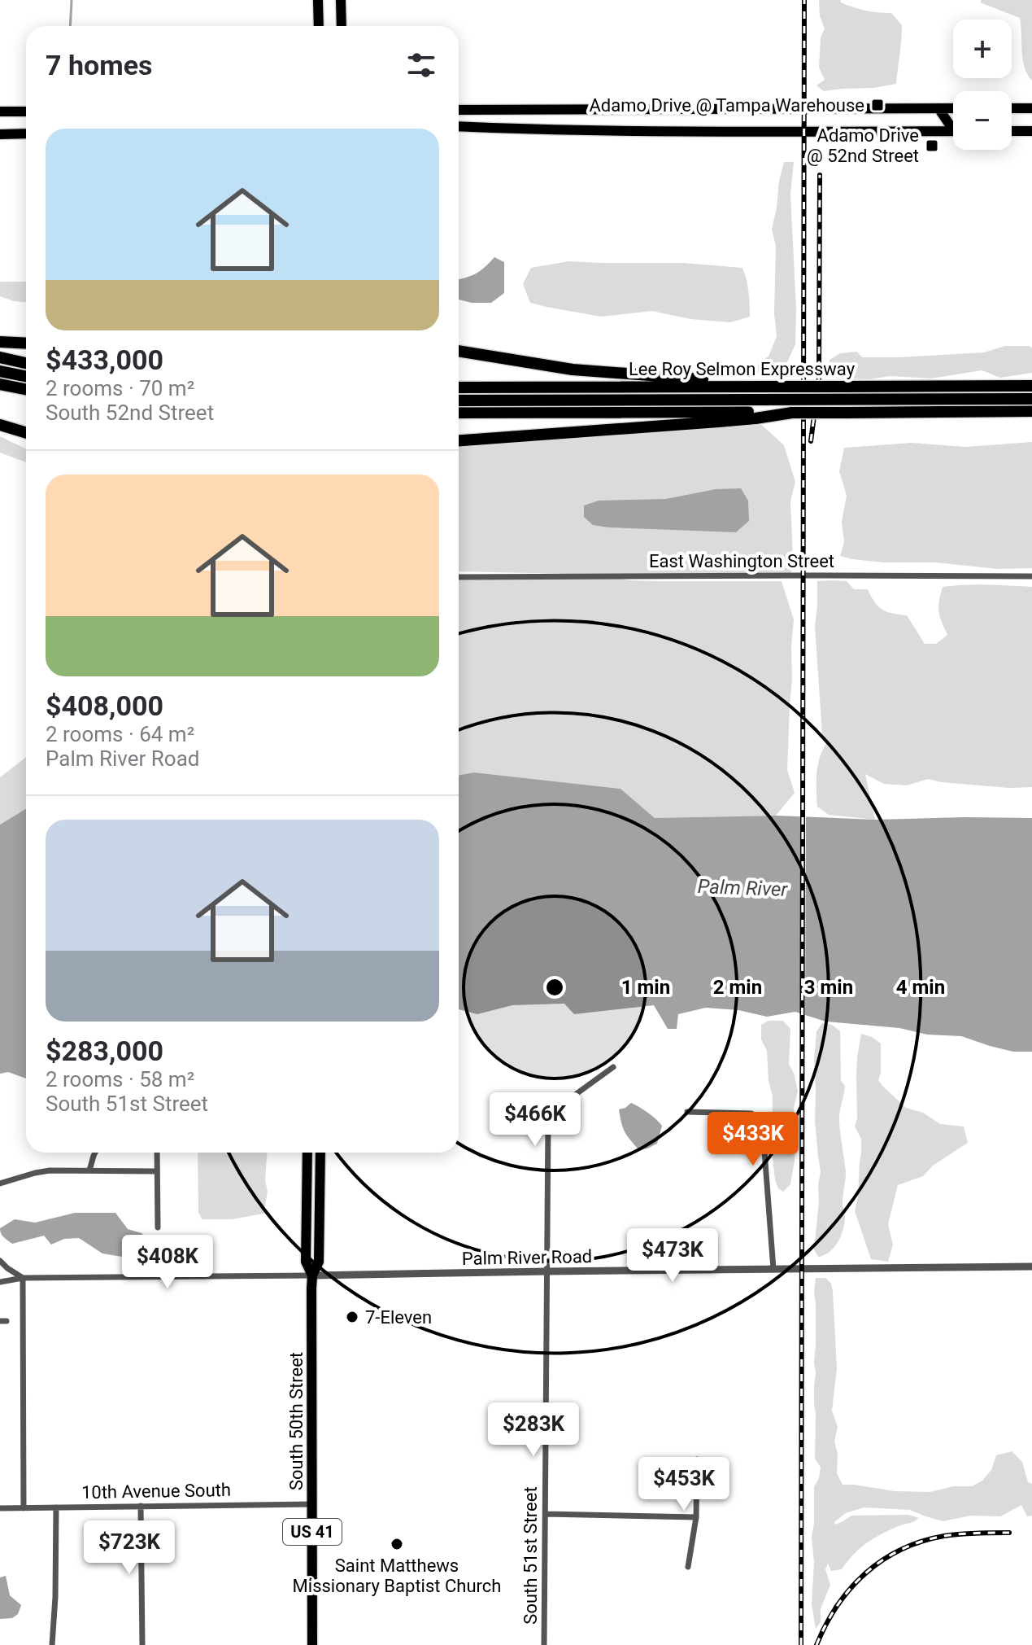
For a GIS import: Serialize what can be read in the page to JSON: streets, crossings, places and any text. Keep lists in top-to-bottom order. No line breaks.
{"streets":{"highway":["Lee Roy Selmon Expressway"],"main road":["South 50th Street","US 41"],"street":["East Washington Street","Palm River Road","10th Avenue South","South 51st Street"]},"crossings":[["Palm River Road","South 50th Street"],["Palm River Road","South 51st Street"],["South 50th Street","10th Avenue South"]],"water":["Palm River"],"places":{"transit":["Adamo Drive @ Tampa Warehouse","Adamo Drive @ 52nd Street"],"other":["7-Eleven","Saint Matthews Missionary Baptist Church"]},"page":{"map_buttons":["+","−"],"heading":"7 homes","list":[{"name":"$433,000","note":"2 rooms · 70 m² · South 52nd Street"},{"name":"$408,000","note":"2 rooms · 64 m² · Palm River Road"},{"name":"$283,000","note":"2 rooms · 58 m² · South 51st Street"}],"price":["$466K","$433K","$473K","$408K","$283K","$453K","$723K"]},"rings":["1 min","2 min","3 min","4 min"]}
